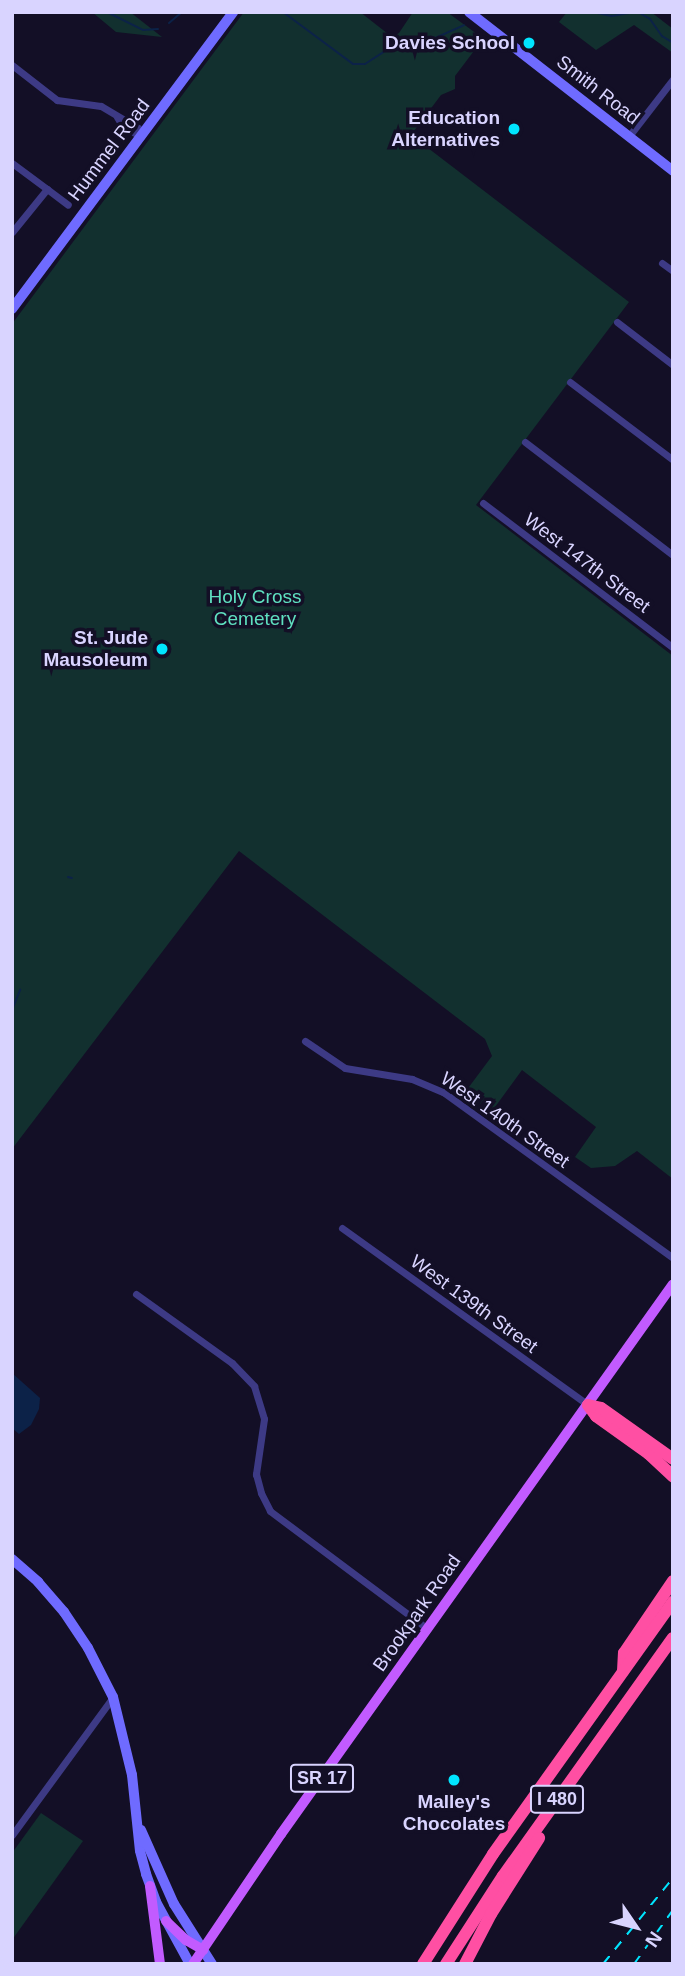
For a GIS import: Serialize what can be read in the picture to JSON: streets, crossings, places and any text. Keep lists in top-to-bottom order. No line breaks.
{"streets":{"highway":["I 480"],"main road":["Smith Road","Hummel Road","Brookpark Road","SR 17"],"street":["West 147th Street","West 140th Street","West 139th Street"]},"crossings":[["West 139th Street","Brookpark Road"]],"parks":["Holy Cross Cemetery"],"places":["Davies School","Education Alternatives","St. Jude Mausoleum","Malley's Chocolates"],"north":"bottom right"}
